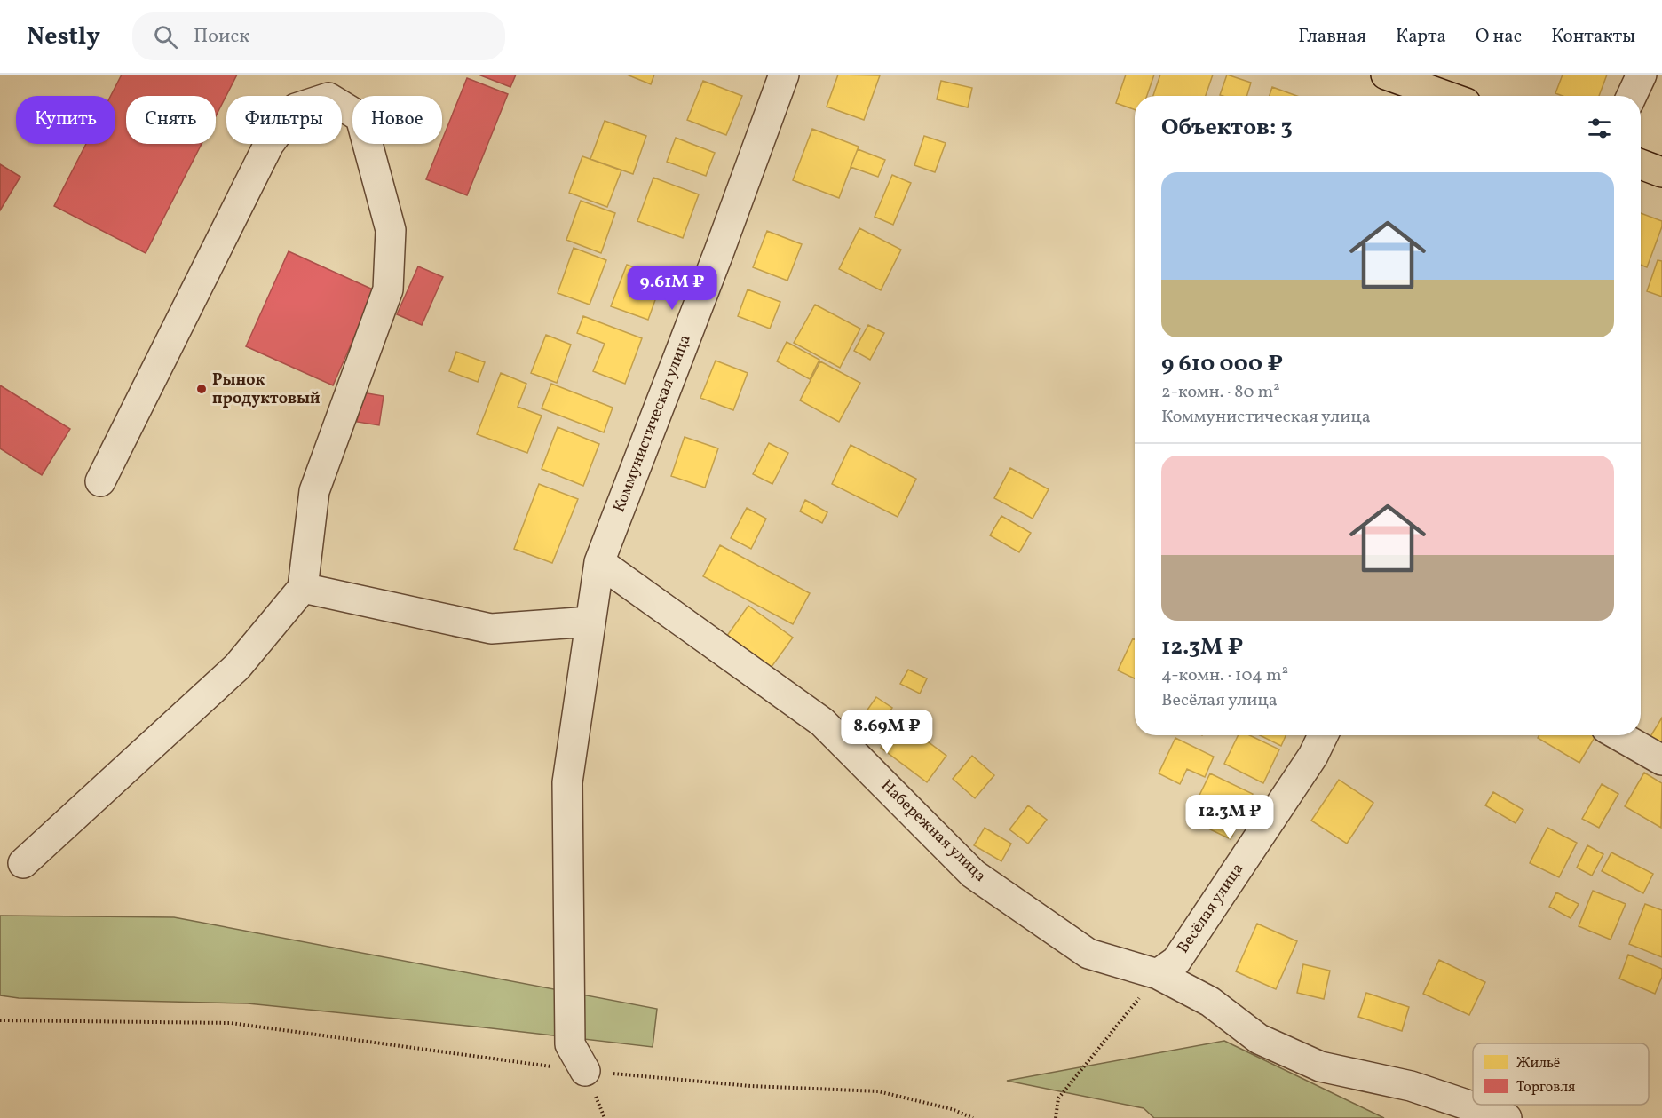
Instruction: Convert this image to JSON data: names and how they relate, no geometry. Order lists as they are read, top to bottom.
{
  "streets": {
    "street": ["Коммунистическая улица", "Набережная улица", "Весёлая улица"]
  },
  "crossings": [
    ["Коммунистическая улица", "Набережная улица"],
    ["Набережная улица", "Весёлая улица"]
  ],
  "places": ["Рынок продуктовый"],
  "legend": ["Жильё", "Торговля"],
  "page": {
    "header": "Nestly",
    "search": "Поиск",
    "nav": [
      "Главная",
      "Карта",
      "О нас",
      "Контакты"
    ],
    "chip": [
      "Купить",
      "Снять",
      "Фильтры",
      "Новое"
    ],
    "heading": "Объектов: 3",
    "list": [
      {
        "name": "9 610 000 ₽",
        "note": "2-комн. · 80 m² · Коммунистическая улица"
      },
      {
        "name": "12.3M ₽",
        "note": "4-комн. · 104 m² · Весёлая улица"
      }
    ],
    "price": ["9.61M ₽", "8.69M ₽", "12.3M ₽"]
  }
}
